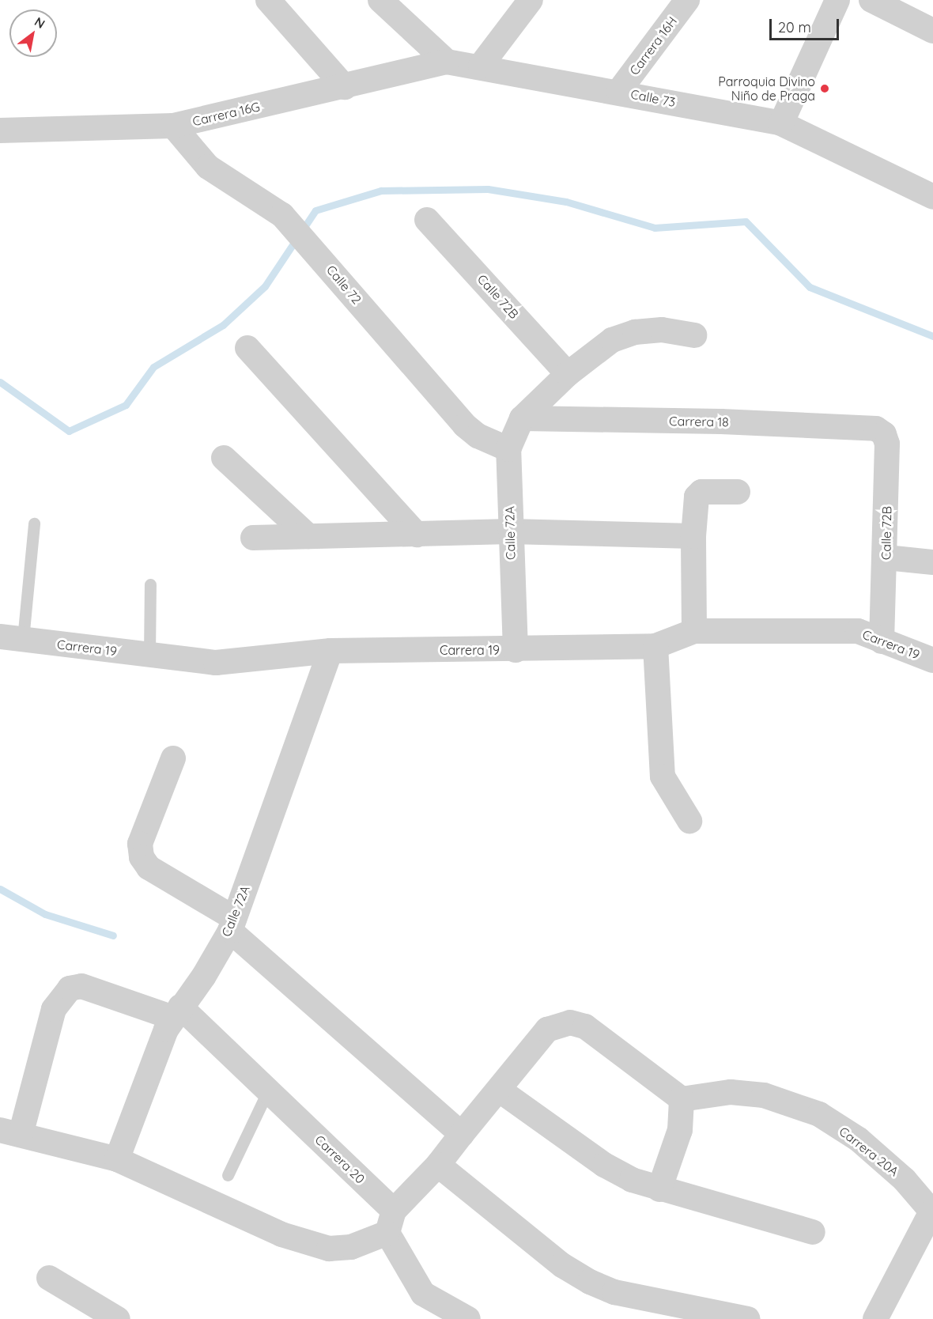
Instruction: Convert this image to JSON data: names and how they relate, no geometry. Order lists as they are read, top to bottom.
{
  "streets": {
    "street": [
      "Carrera 16H",
      "Calle 73",
      "Carrera 16G",
      "Calle 72",
      "Calle 72B",
      "Carrera 18",
      "Calle 72A",
      "Carrera 19",
      "Carrera 20A",
      "Carrera 20"
    ]
  },
  "crossings": [
    ["Carrera 16H", "Calle 73"],
    ["Calle 73", "Carrera 16G"],
    ["Carrera 16G", "Calle 72"],
    ["Calle 72", "Calle 72A"],
    ["Calle 72B", "Carrera 18"],
    ["Calle 72B", "Carrera 19"],
    ["Carrera 18", "Calle 72A"],
    ["Calle 72A", "Carrera 19"],
    ["Calle 72A", "Carrera 20"]
  ],
  "places": ["Parroquia Divino Niño de Praga"],
  "scale_bar": "20 m",
  "north": "top right"
}
